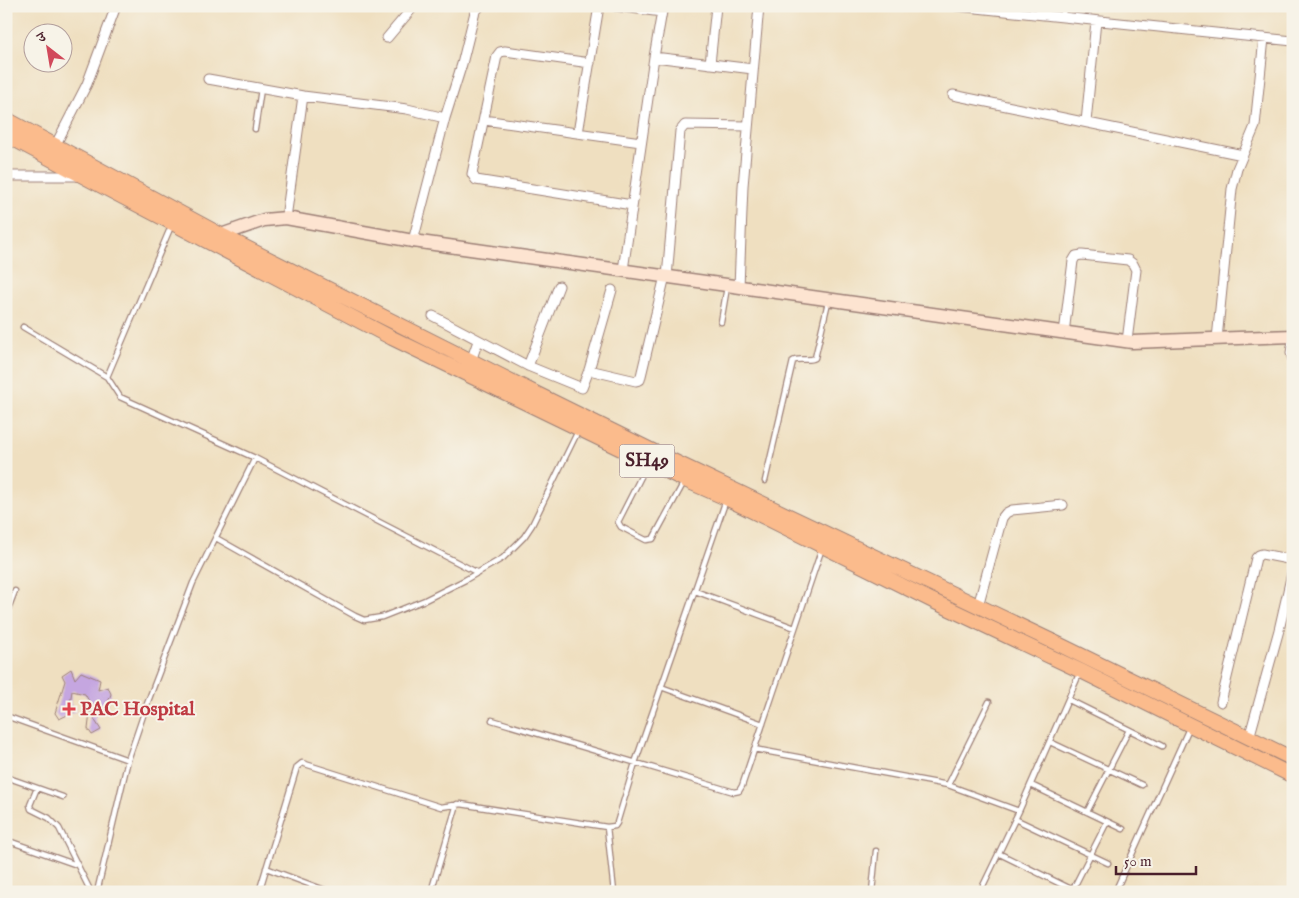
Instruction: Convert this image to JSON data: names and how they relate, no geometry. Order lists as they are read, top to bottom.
{
  "streets": {
    "main road": ["SH49"]
  },
  "places": {
    "health": ["PAC Hospital"]
  },
  "scale_bar": "50 m",
  "north": "top left"
}
